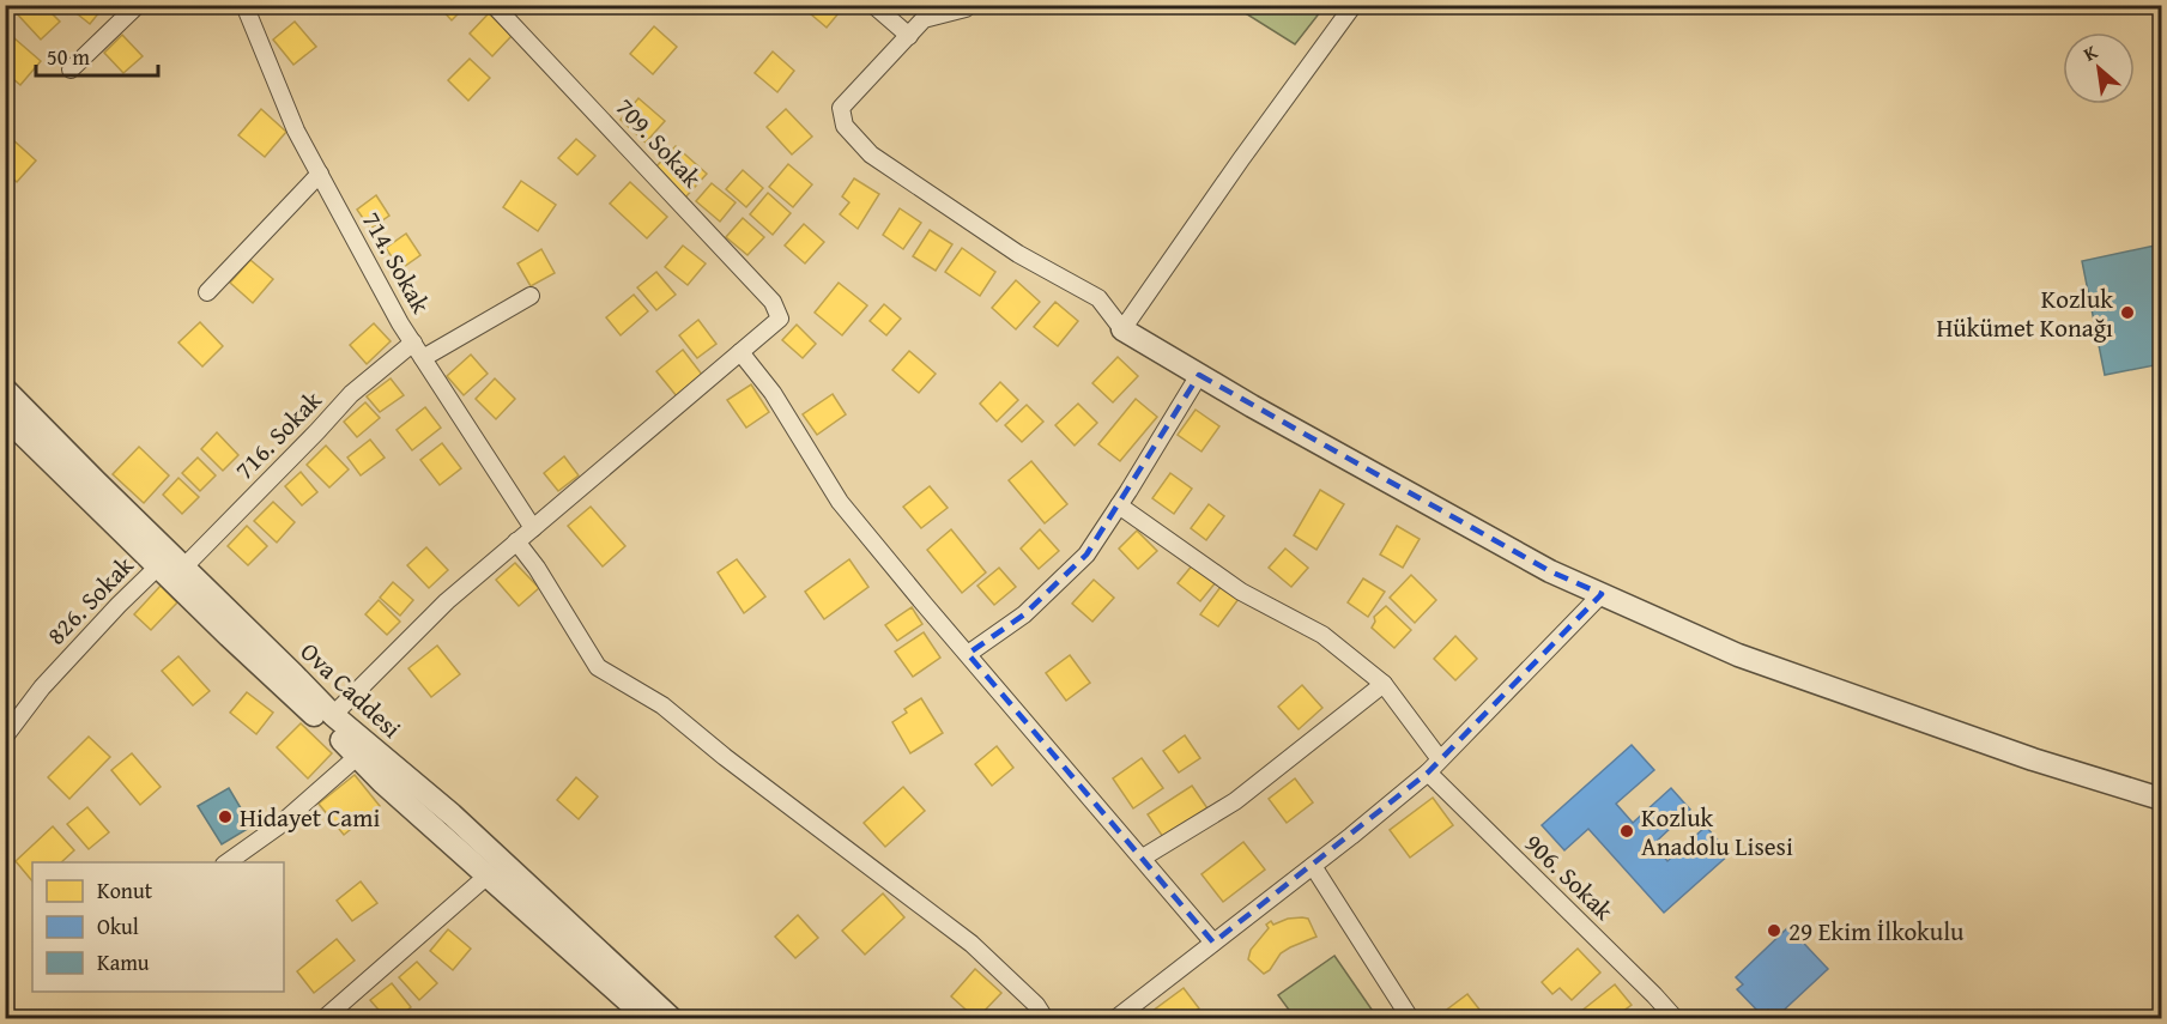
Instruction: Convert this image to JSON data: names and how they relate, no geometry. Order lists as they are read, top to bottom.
{
  "streets": {
    "street": [
      "709. Sokak",
      "714. Sokak",
      "716. Sokak",
      "826. Sokak",
      "Ova Caddesi",
      "906. Sokak"
    ]
  },
  "crossings": [
    ["714. Sokak", "716. Sokak"],
    ["716. Sokak", "Ova Caddesi"],
    ["826. Sokak", "Ova Caddesi"]
  ],
  "places": [
    "Kozluk Hükümet Konağı",
    "Hidayet Cami",
    "Kozluk Anadolu Lisesi",
    "29 Ekim İlkokulu"
  ],
  "legend": ["Konut", "Okul", "Kamu"],
  "scale_bar": "50 m",
  "north": "top left"
}
